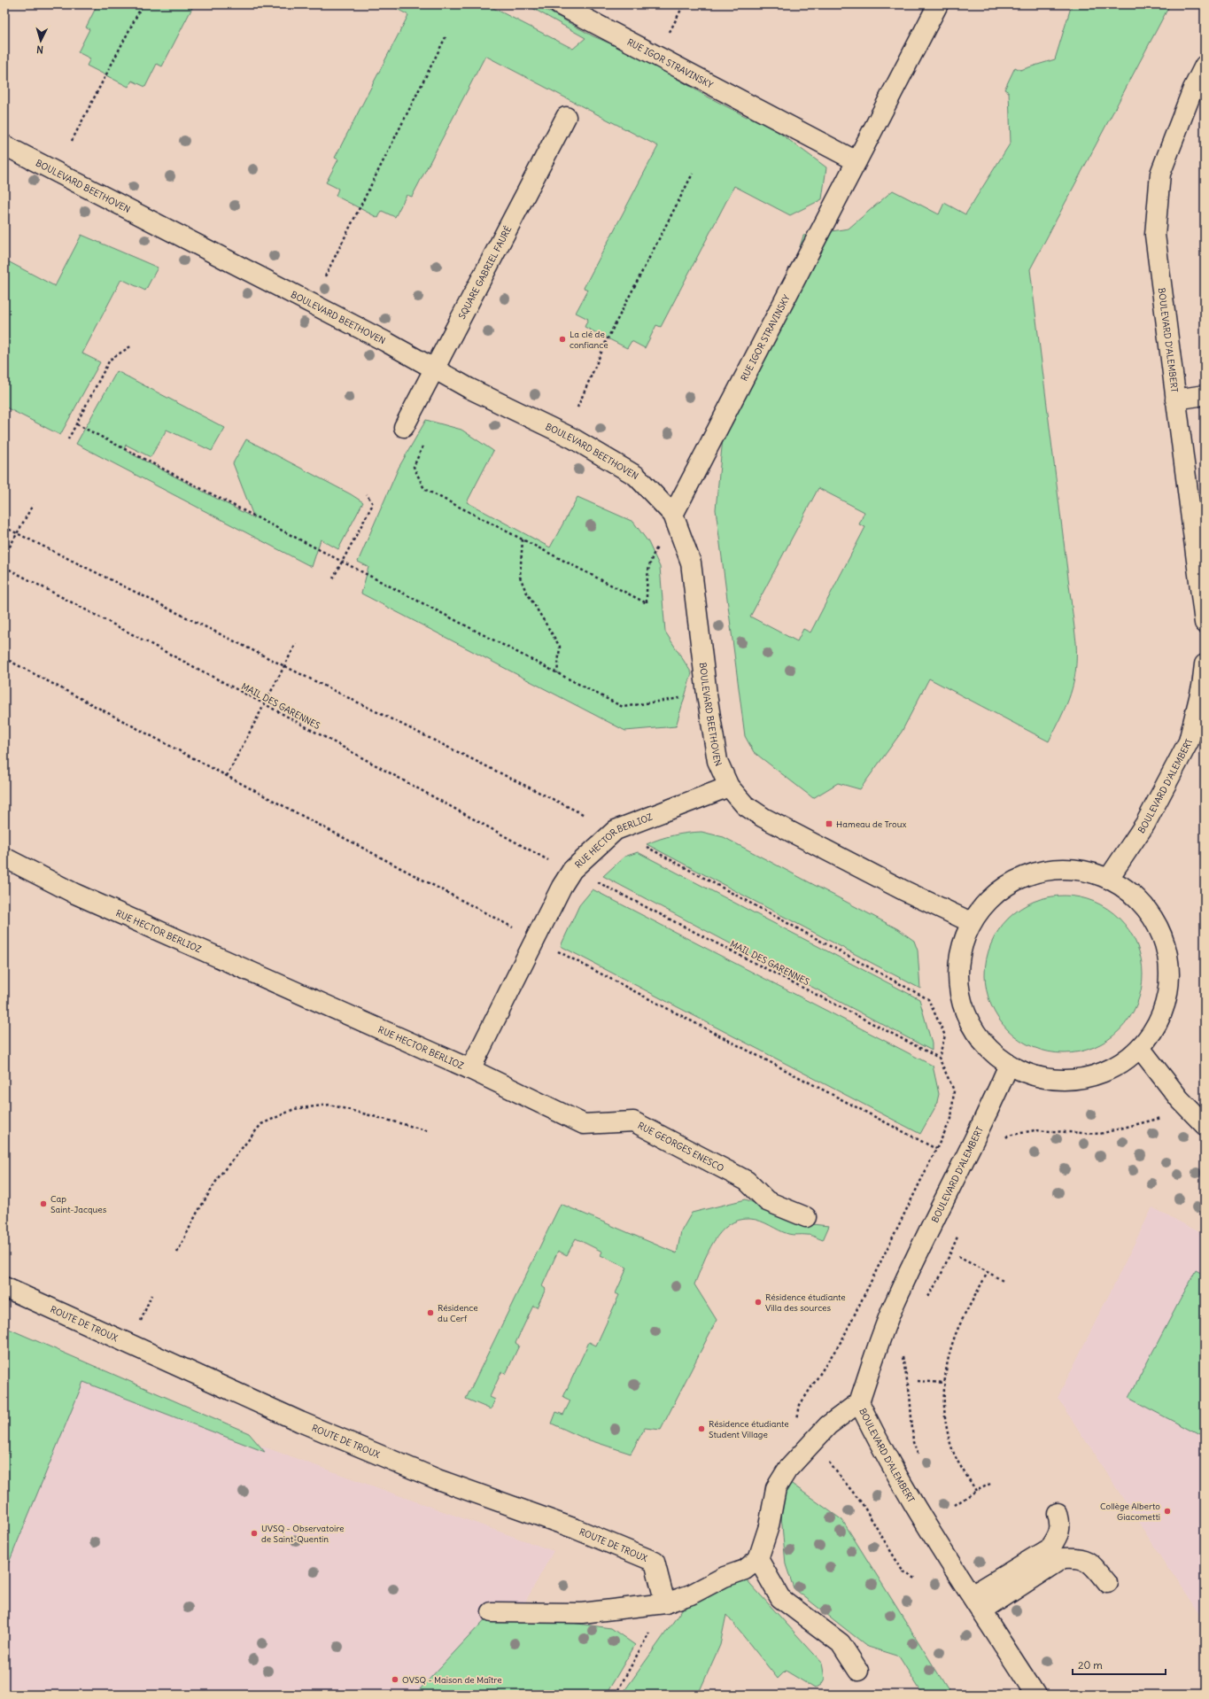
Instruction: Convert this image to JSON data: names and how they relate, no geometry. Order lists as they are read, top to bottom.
{
  "streets": {
    "street": [
      "RUE IGOR STRAVINSKY",
      "BOULEVARD BEETHOVEN",
      "SQUARE GABRIEL FAURÉ",
      "BOULEVARD D'ALEMBERT",
      "RUE HECTOR BERLIOZ",
      "RUE GEORGES ENESCO",
      "ROUTE DE TROUX"
    ],
    "path": ["MAIL DES GARENNES"]
  },
  "crossings": [
    ["RUE IGOR STRAVINSKY", "BOULEVARD BEETHOVEN"],
    ["BOULEVARD BEETHOVEN", "SQUARE GABRIEL FAURÉ"],
    ["BOULEVARD BEETHOVEN", "RUE HECTOR BERLIOZ"],
    ["RUE HECTOR BERLIOZ", "RUE GEORGES ENESCO"]
  ],
  "places": {
    "other": [
      "La clé de confiance",
      "Cap Saint-Jacques",
      "Résidence étudiante Villa des sources",
      "Résidence du Cerf",
      "Résidence étudiante Student Village",
      "Collège Alberto Giacometti",
      "UVSQ - Observatoire de Saint-Quentin",
      "OVSQ - Maison de Maître"
    ],
    "transit": ["Hameau de Troux"]
  },
  "scale_bar": "20 m",
  "north": "bottom"
}
